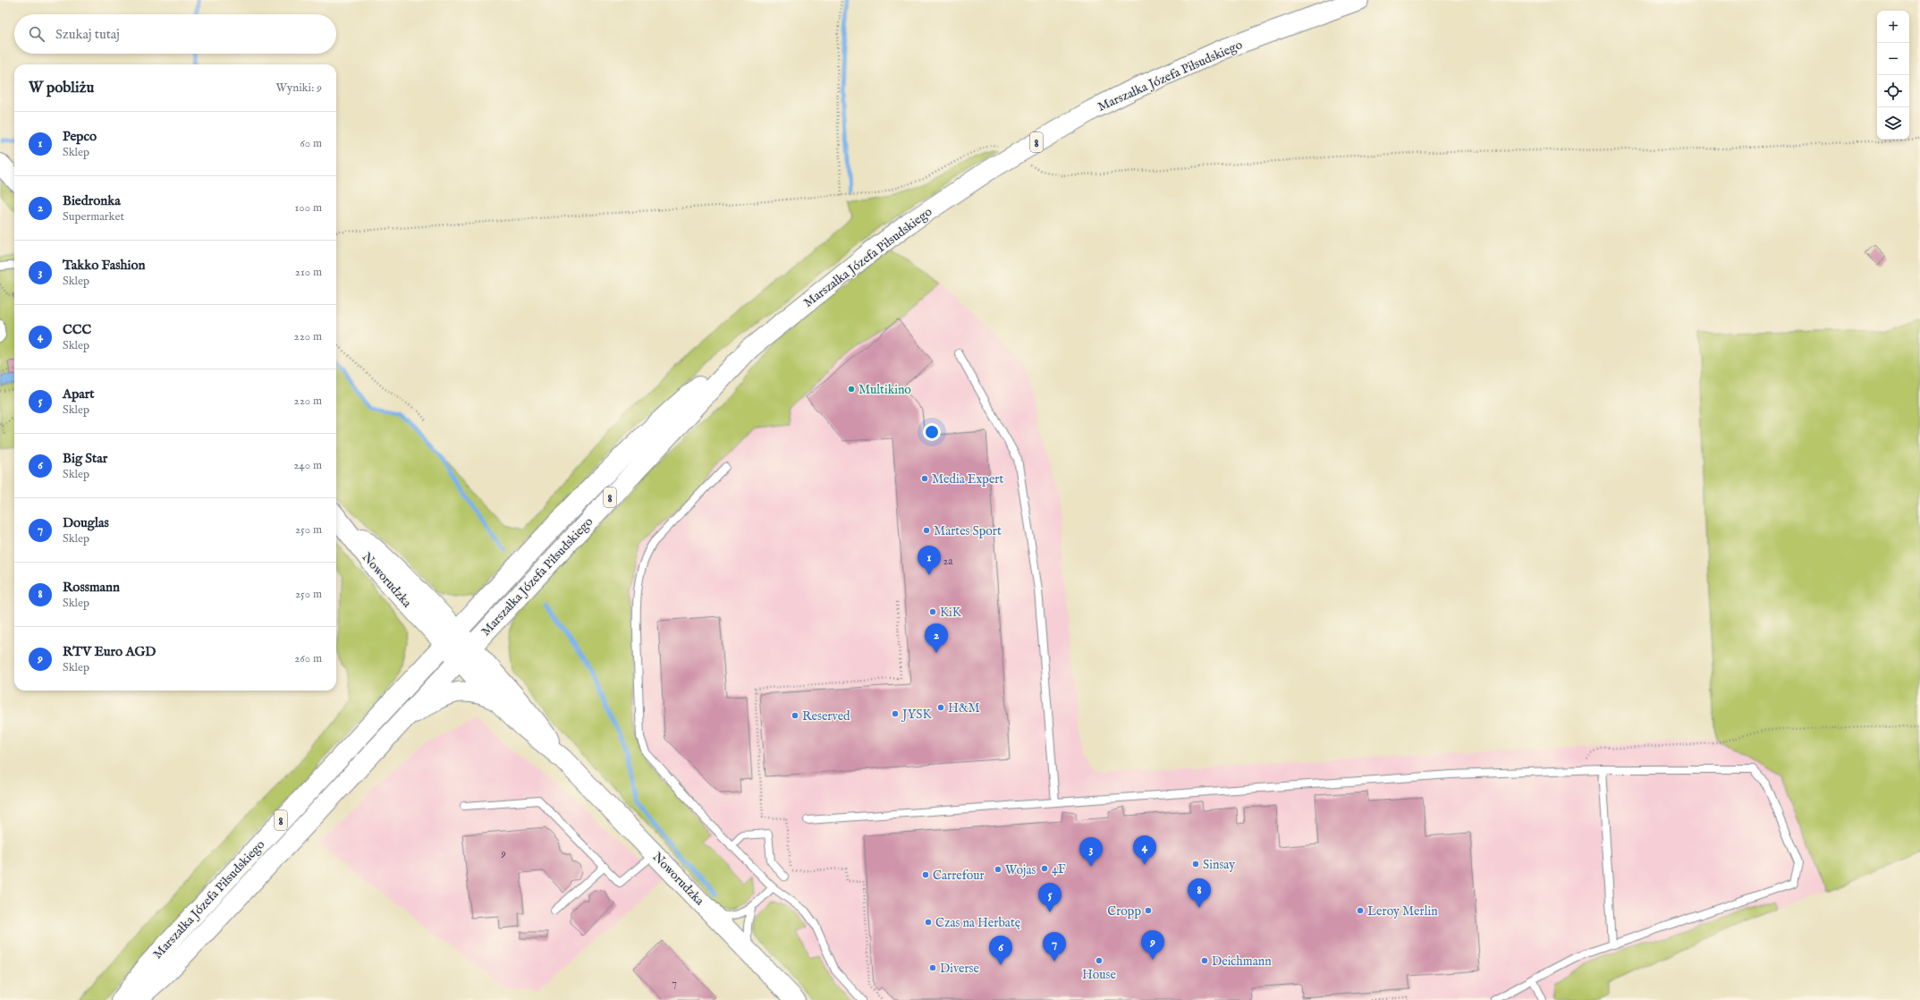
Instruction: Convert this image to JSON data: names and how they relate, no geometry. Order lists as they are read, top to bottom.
{
  "streets": {
    "main road": ["Marszałka Józefa Piłsudskiego", "8", "Noworudzka"]
  },
  "crossings": [
    ["Marszałka Józefa Piłsudskiego", "Noworudzka"]
  ],
  "places": [
    "Multikino",
    "Media Expert",
    "Martes Sport",
    "KiK",
    "H&M",
    "JYSK",
    "Reserved",
    "Sinsay",
    "4F",
    "Wojas",
    "Carrefour",
    "Cropp",
    "Leroy Merlin",
    "Czas na Herbatę",
    "House",
    "Deichmann",
    "Diverse"
  ],
  "house_numbers": ["2a", "9", "7"],
  "page": {
    "map_buttons": ["+", "−"],
    "search": "Szukaj tutaj",
    "heading": ["W pobliżu", "Wyniki: 9"],
    "list": [
      {
        "mark": "1",
        "name": "Pepco",
        "note": "Sklep",
        "value": "60 m"
      },
      {
        "mark": "2",
        "name": "Biedronka",
        "note": "Supermarket",
        "value": "100 m"
      },
      {
        "mark": "3",
        "name": "Takko Fashion",
        "note": "Sklep",
        "value": "210 m"
      },
      {
        "mark": "4",
        "name": "CCC",
        "note": "Sklep",
        "value": "220 m"
      },
      {
        "mark": "5",
        "name": "Apart",
        "note": "Sklep",
        "value": "220 m"
      },
      {
        "mark": "6",
        "name": "Big Star",
        "note": "Sklep",
        "value": "240 m"
      },
      {
        "mark": "7",
        "name": "Douglas",
        "note": "Sklep",
        "value": "250 m"
      },
      {
        "mark": "8",
        "name": "Rossmann",
        "note": "Sklep",
        "value": "250 m"
      },
      {
        "mark": "9",
        "name": "RTV Euro AGD",
        "note": "Sklep",
        "value": "260 m"
      }
    ],
    "pins": [
      "1",
      "2",
      "4",
      "3",
      "8",
      "5",
      "9",
      "7",
      "6"
    ]
  }
}
